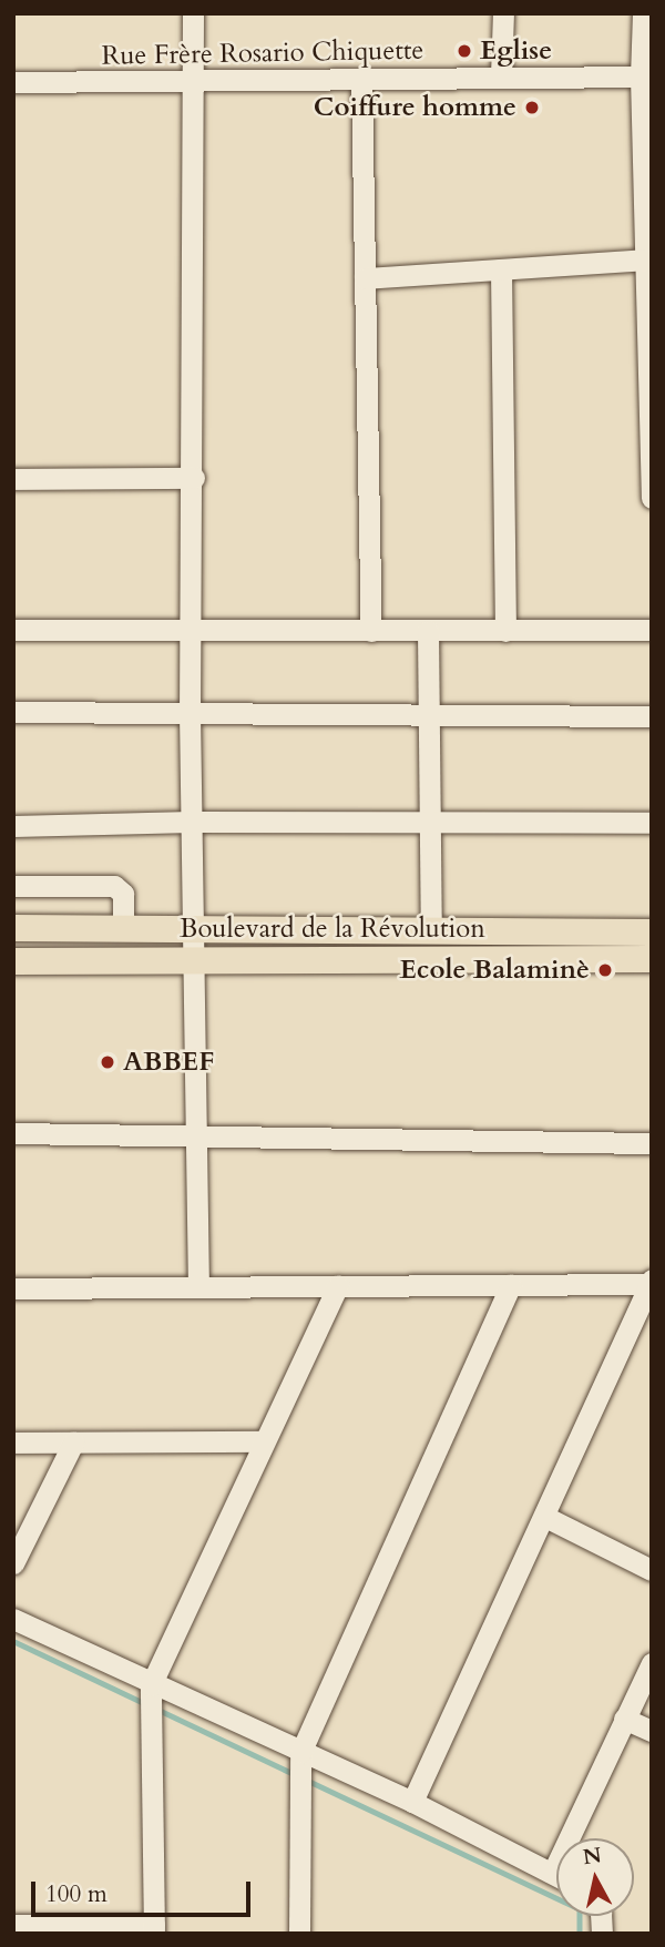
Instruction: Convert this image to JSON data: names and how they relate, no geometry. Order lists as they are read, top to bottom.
{
  "streets": {
    "main road": ["Boulevard de la Révolution"],
    "street": ["Rue Frère Rosario Chiquette"]
  },
  "places": [
    "Eglise",
    "Coiffure homme",
    "Ecole Balaminè",
    "ABBEF"
  ],
  "scale_bar": "100 m",
  "north": "top"
}
